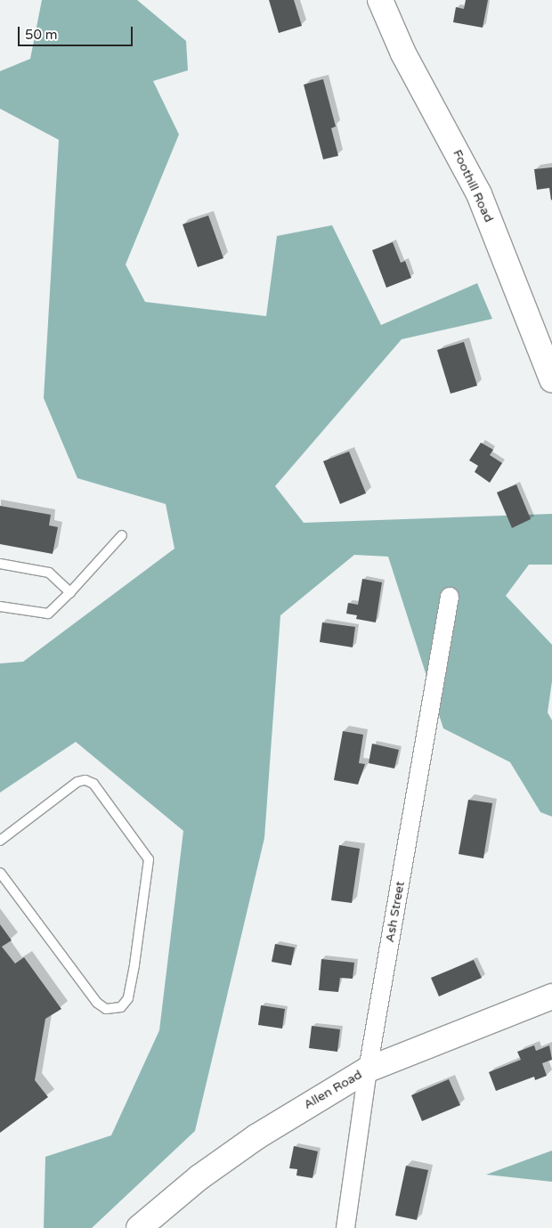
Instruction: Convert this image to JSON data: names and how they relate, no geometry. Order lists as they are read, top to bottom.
{
  "streets": {
    "street": ["Foothill Road", "Ash Street", "Allen Road"]
  },
  "crossings": [
    ["Ash Street", "Allen Road"]
  ],
  "scale_bar": "50 m"
}
